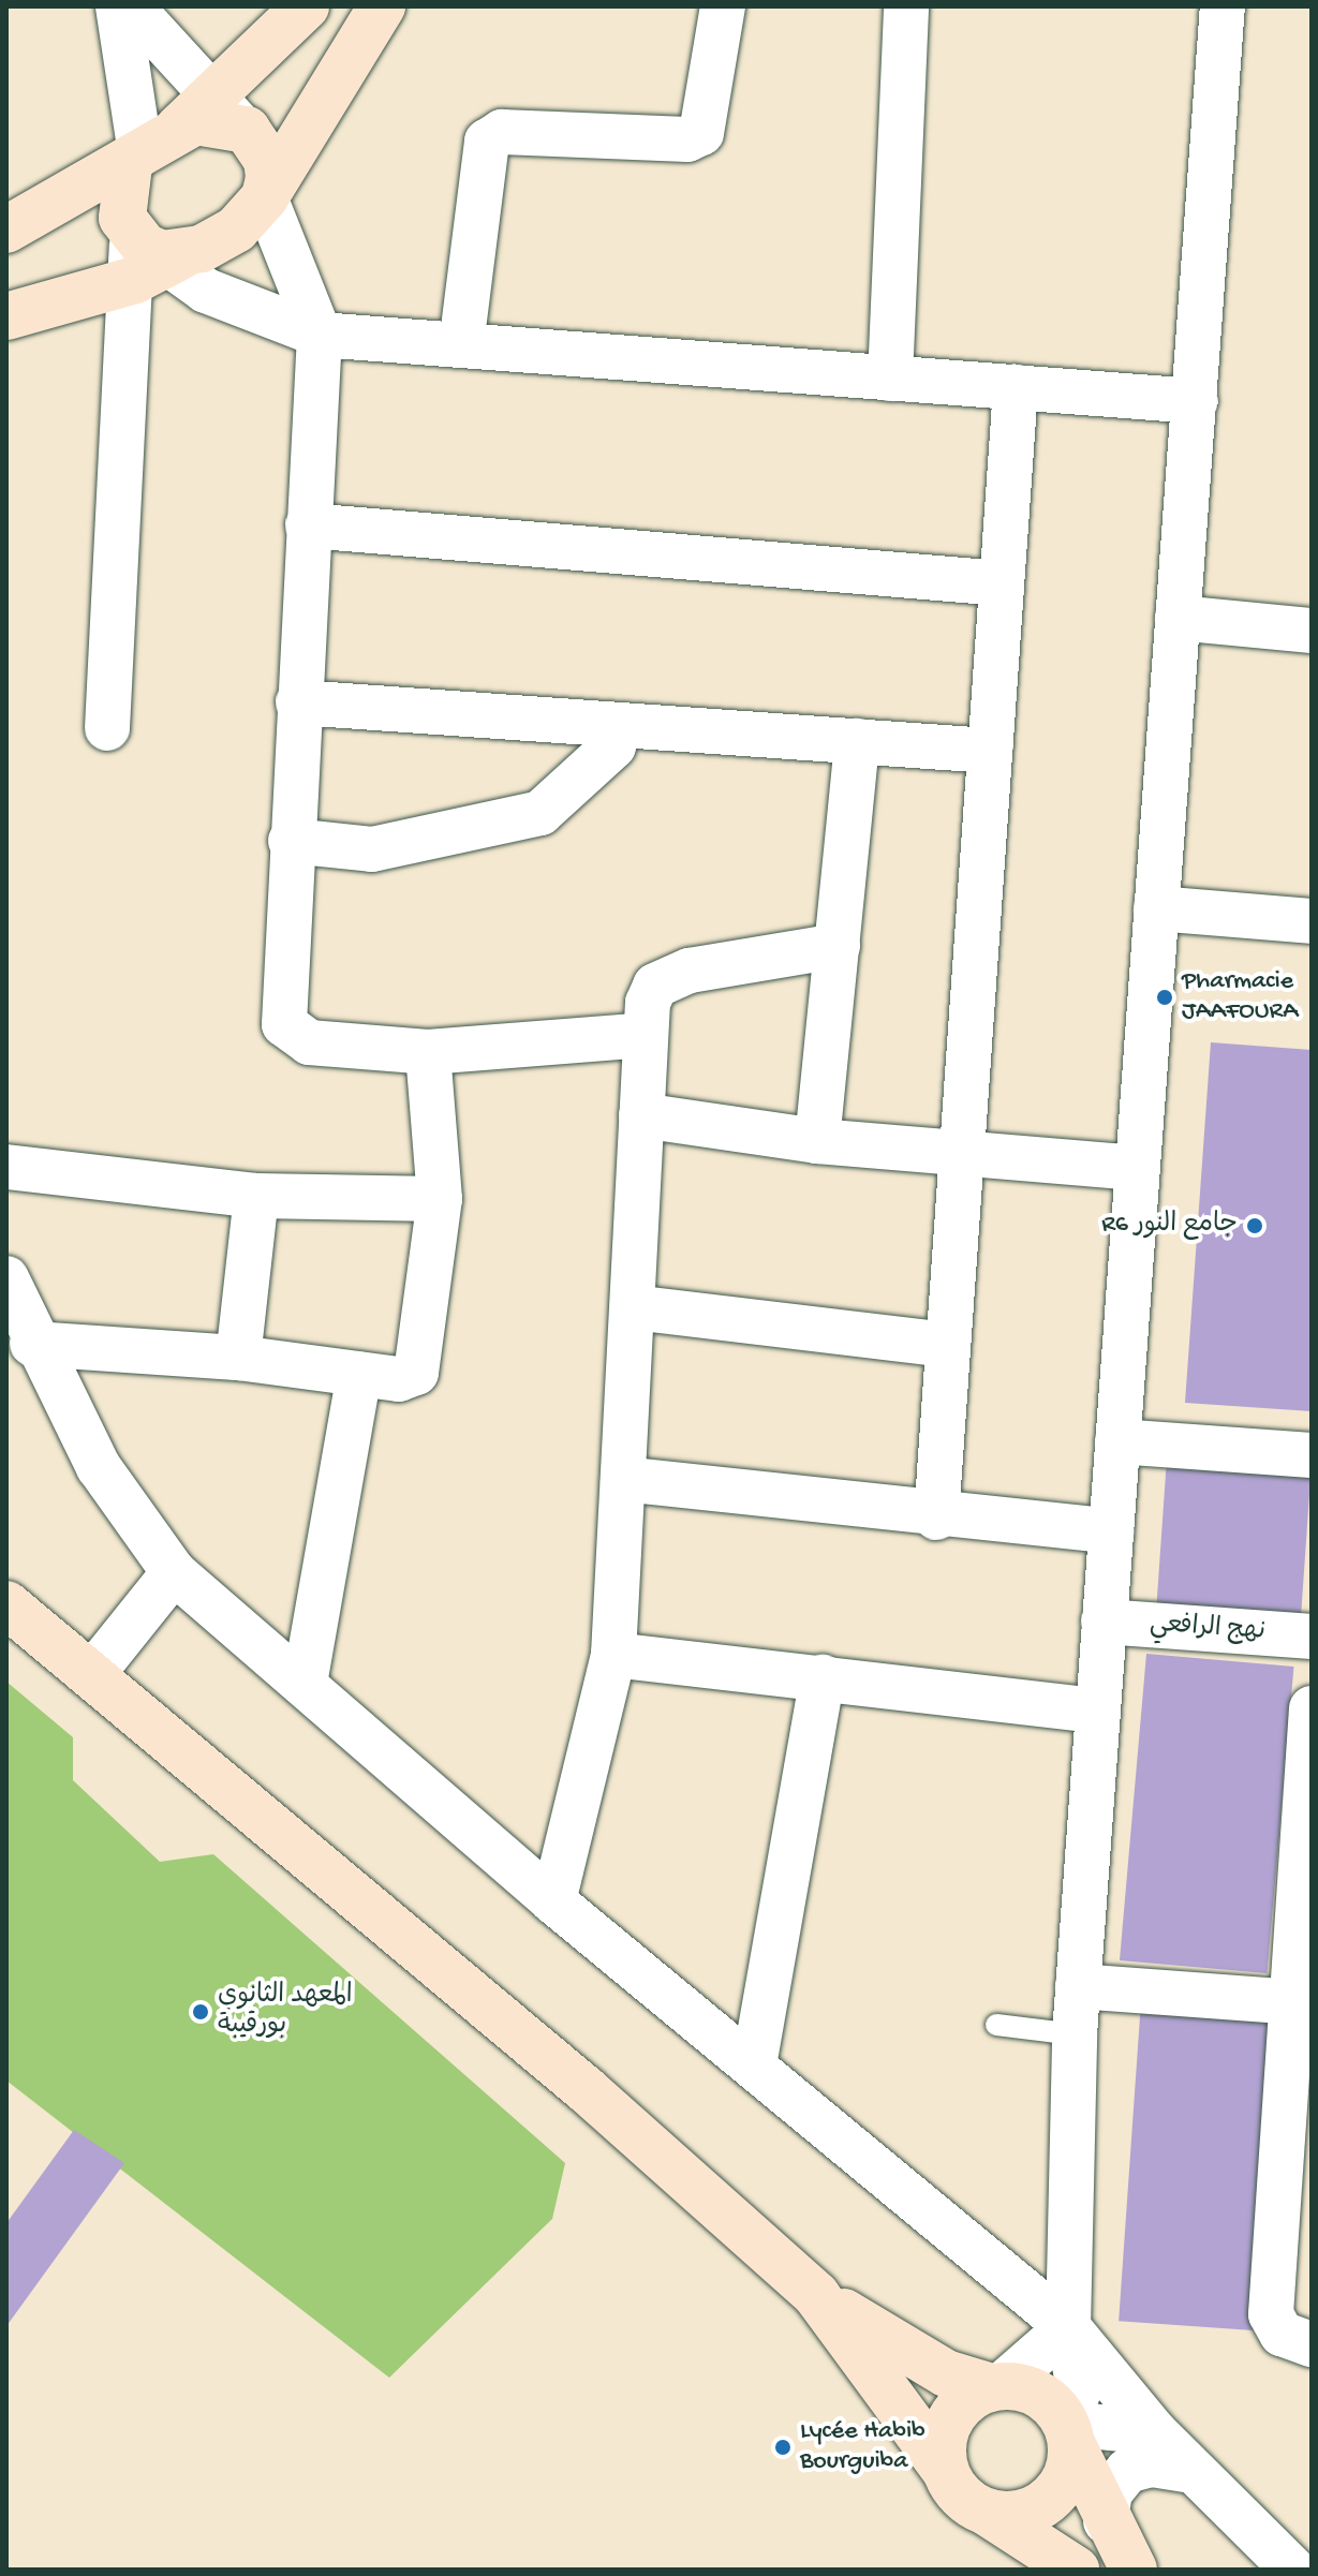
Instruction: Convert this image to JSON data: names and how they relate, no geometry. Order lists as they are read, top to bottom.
{
  "streets": {
    "street": ["نهج الرافعي"]
  },
  "places": [
    "Pharmacie JAAFOURA",
    "R6 جامع النور",
    "المعهد الثانوي بورقيبة",
    "Lycée Habib Bourguiba"
  ]
}
